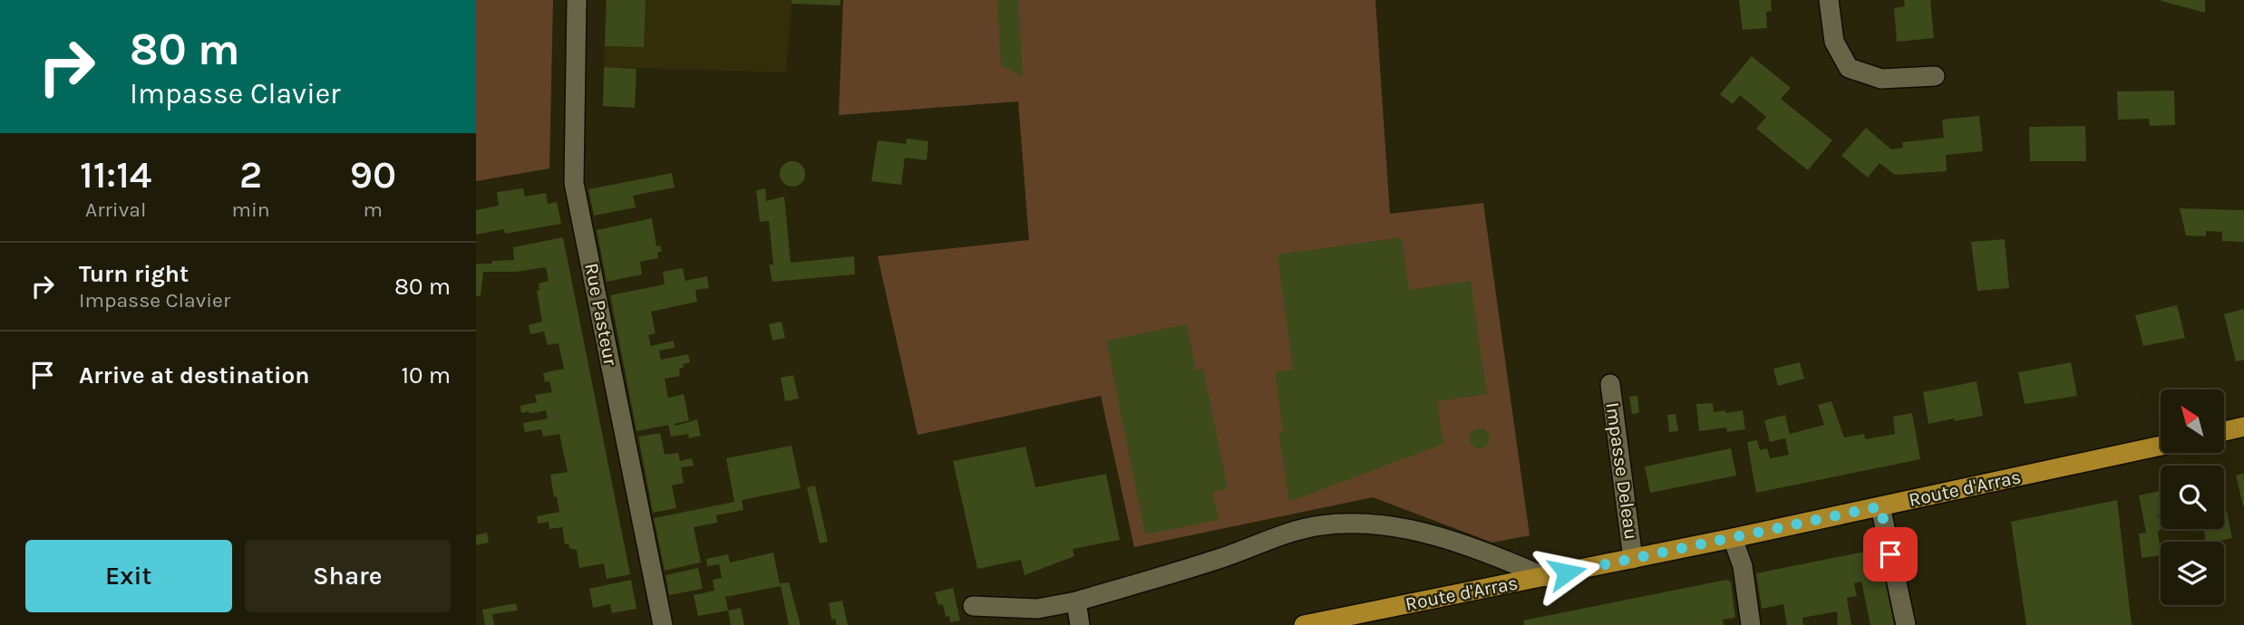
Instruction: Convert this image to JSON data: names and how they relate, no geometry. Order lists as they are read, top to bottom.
{
  "streets": {
    "main road": ["Route d'Arras"],
    "street": ["Rue Pasteur", "Impasse Deleau"]
  },
  "crossings": [
    ["Impasse Deleau", "Route d'Arras"]
  ],
  "north": "top left",
  "page": {
    "turn": ["80 m", "Impasse Clavier"],
    "eta": [
      "11:14",
      "Arrival",
      "2",
      "min",
      "90",
      "m"
    ],
    "list": [
      {
        "name": "Turn right",
        "note": "Impasse Clavier",
        "value": "80 m"
      },
      {
        "name": "Arrive at destination",
        "value": "10 m"
      }
    ],
    "buttons": ["Exit", "Share"]
  }
}
